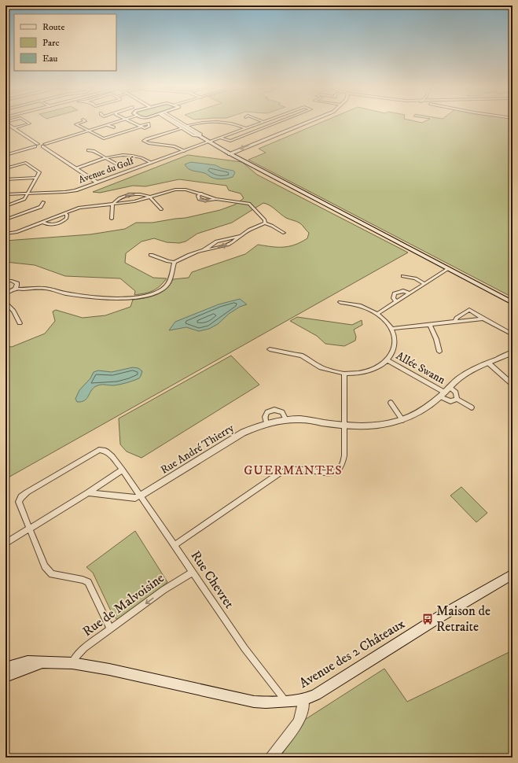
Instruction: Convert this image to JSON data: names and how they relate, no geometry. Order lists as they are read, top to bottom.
{
  "streets": {
    "main road": ["Avenue des 2 Châteaux"],
    "street": [
      "Avenue du Golf",
      "Allée Swann",
      "Rue André Thierry",
      "Rue Chevret",
      "Rue de Malvoisine"
    ]
  },
  "crossings": [
    ["Allée Swann", "Rue André Thierry"],
    ["Rue André Thierry", "Rue Chevret"],
    ["Rue Chevret", "Rue de Malvoisine"],
    ["Rue Chevret", "Avenue des 2 Châteaux"],
    ["Rue de Malvoisine", "Avenue des 2 Châteaux"]
  ],
  "one_way": ["Rue de Malvoisine"],
  "districts": ["GUERMANTES"],
  "places": {
    "bus stop": ["Maison de Retraite"]
  },
  "legend": ["Route", "Parc", "Eau"]
}
